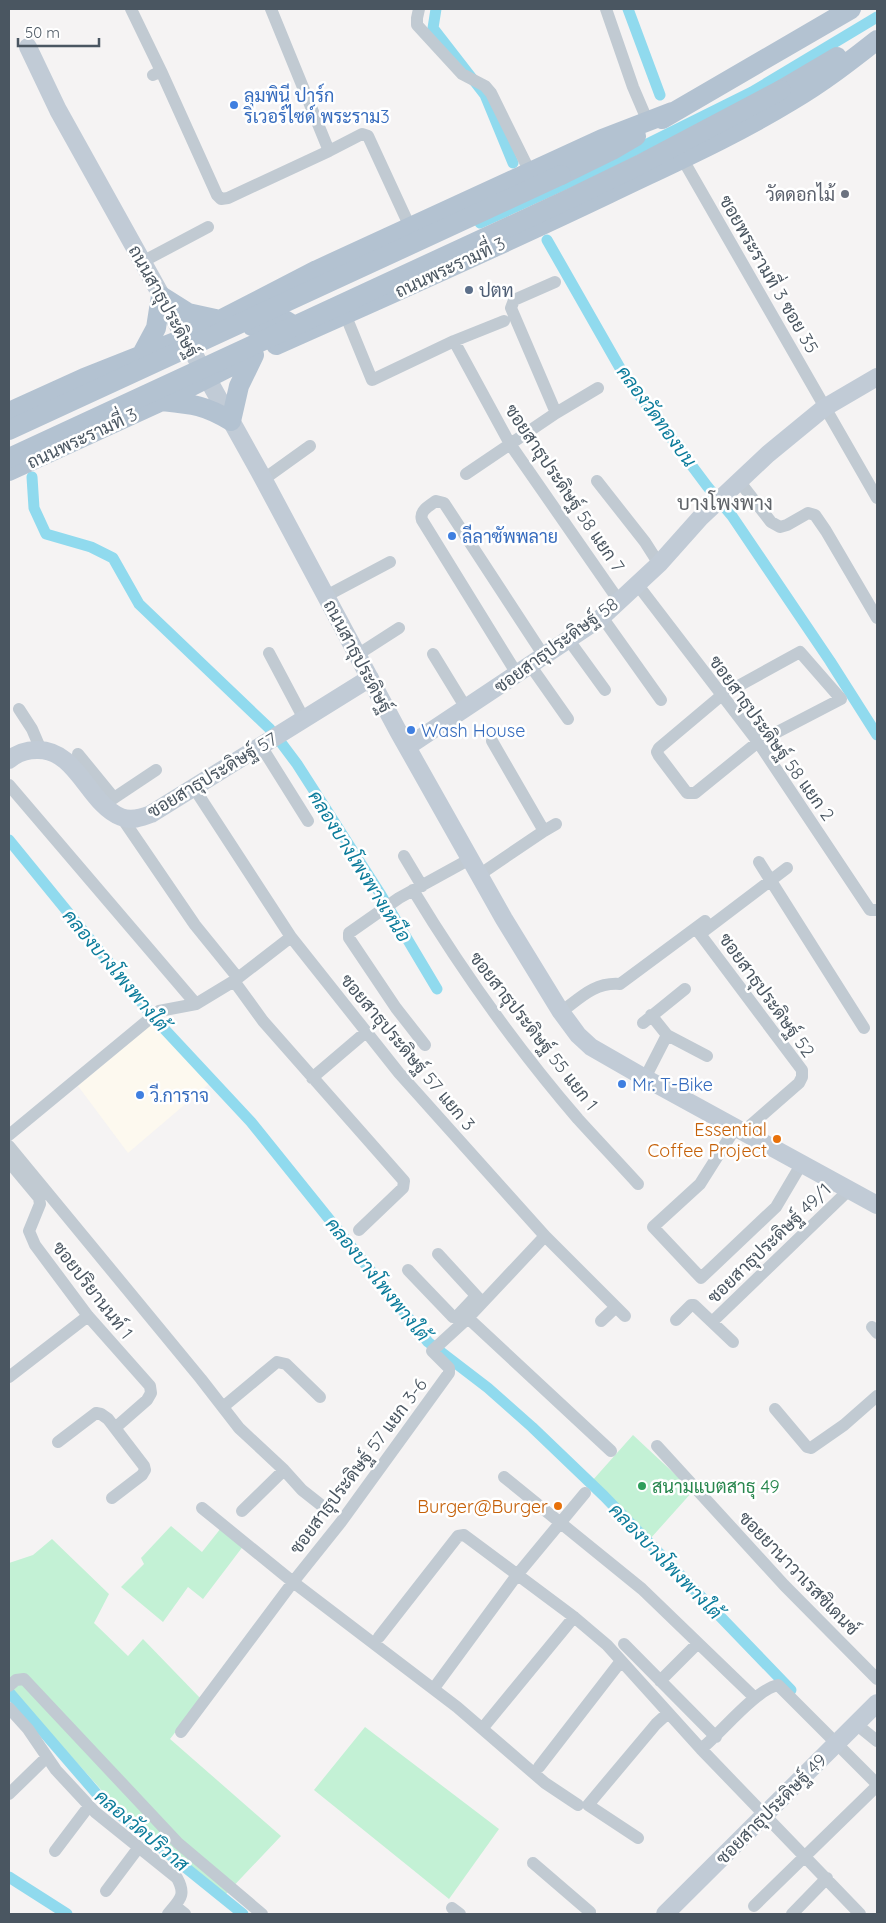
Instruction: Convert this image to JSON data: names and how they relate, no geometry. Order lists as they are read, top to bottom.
{
  "streets": {
    "main road": ["ถนนพระรามที่ 3"],
    "street": [
      "ซอยพระรามที่ 3 ซอย 35",
      "ถนนสาธุประดิษฐ์",
      "ซอยสาธุประดิษฐ์ 58 แยก 7",
      "ซอยสาธุประดิษฐ์ 58",
      "ซอยสาธุประดิษฐ์ 58 แยก 2",
      "ซอยสาธุประดิษฐ์ 57",
      "ซอยสาธุประดิษฐ์ 52",
      "ซอยสาธุประดิษฐ์ 55 แยก 1",
      "ซอยสาธุประดิษฐ์ 57 แยก 3",
      "ซอยสาธุประดิษฐ์ 49/1",
      "ซอยปริยานนท์ 1",
      "ซอยสาธุประดิษฐ์ 57 แยก 3-6",
      "ซอยยานาวาเรสซิเดนซ์",
      "ซอยสาธุประดิษฐ์ 49"
    ]
  },
  "crossings": [
    ["ถนนพระรามที่ 3", "ซอยพระรามที่ 3 ซอย 35"],
    ["ถนนพระรามที่ 3", "ถนนสาธุประดิษฐ์"],
    ["ซอยพระรามที่ 3 ซอย 35", "ซอยสาธุประดิษฐ์ 58"],
    ["ถนนสาธุประดิษฐ์", "ซอยสาธุประดิษฐ์ 58"],
    ["ถนนสาธุประดิษฐ์", "ซอยสาธุประดิษฐ์ 57"],
    ["ถนนสาธุประดิษฐ์", "ซอยสาธุประดิษฐ์ 52"],
    ["ถนนสาธุประดิษฐ์", "ซอยสาธุประดิษฐ์ 49/1"],
    ["ซอยสาธุประดิษฐ์ 58 แยก 7", "ซอยสาธุประดิษฐ์ 58"],
    ["ซอยสาธุประดิษฐ์ 58", "ซอยสาธุประดิษฐ์ 58 แยก 2"],
    ["ซอยสาธุประดิษฐ์ 57", "ซอยสาธุประดิษฐ์ 57 แยก 3"],
    ["ซอยสาธุประดิษฐ์ 57 แยก 3", "ซอยสาธุประดิษฐ์ 57 แยก 3-6"]
  ],
  "districts": ["บางโพงพาง"],
  "water": [
    "คลองวัดทองบน",
    "คลองบางโพงพางเหนือ",
    "คลองบางโพงพางใต้",
    "คลองวัดปริวาส"
  ],
  "places": [
    "ลุมพินี ปาร์ก ริเวอร์ไซด์ พระราม3",
    "วัดดอกไม้",
    "ปตท",
    "ลีลาซัพพลาย",
    "Wash House",
    "Mr. T-Bike",
    "วี.การาจ",
    "Essential Coffee Project",
    "สนามแบตสาธุ 49",
    "Burger@Burger"
  ],
  "scale_bar": "50 m"
}
